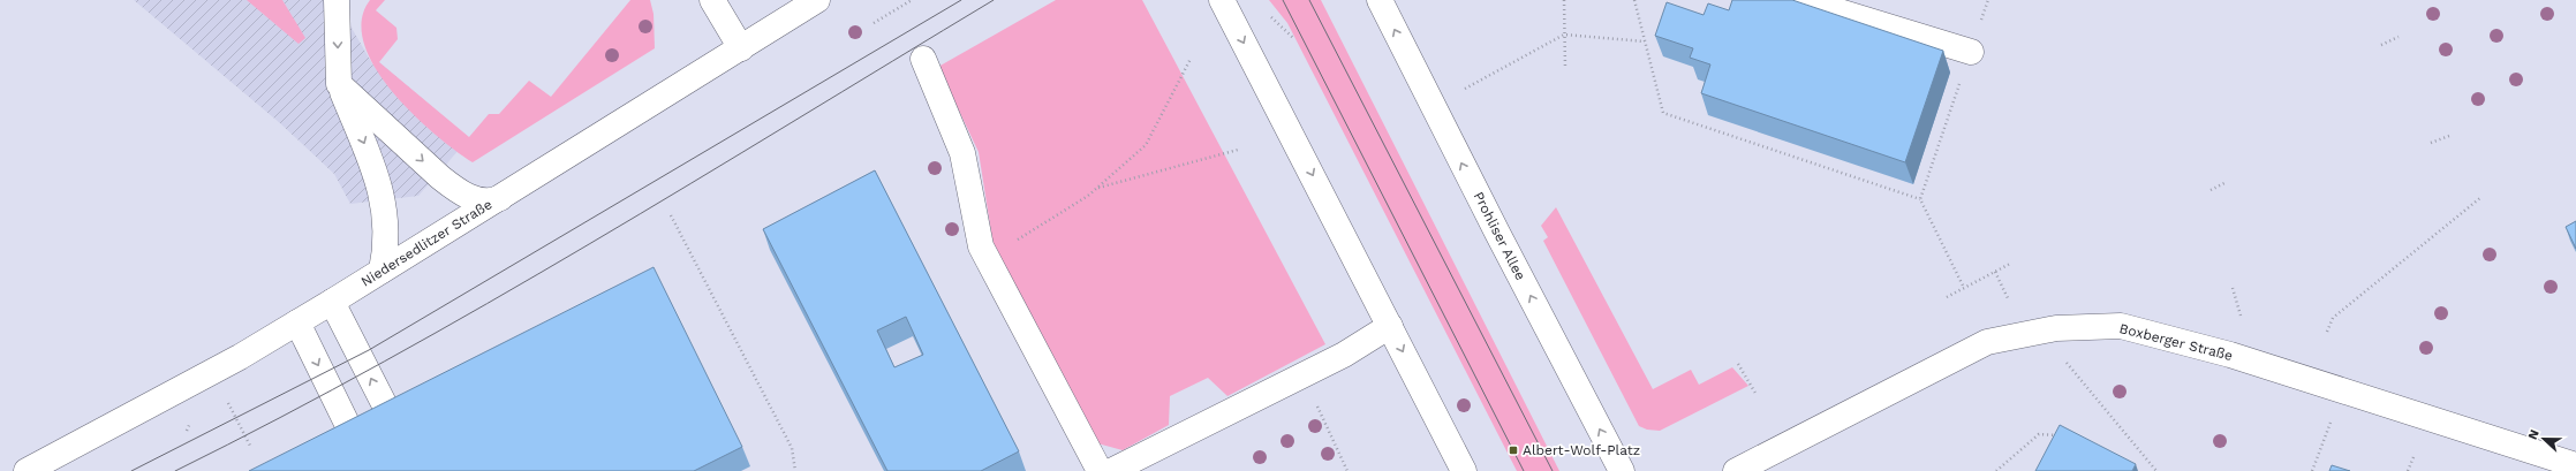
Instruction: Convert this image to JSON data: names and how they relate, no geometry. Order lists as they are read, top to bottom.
{
  "streets": {
    "street": ["Prohliser Allee", "Niedersedlitzer Straße", "Boxberger Straße"]
  },
  "places": {
    "transit": ["Albert-Wolf-Platz"]
  },
  "north": "left"
}
